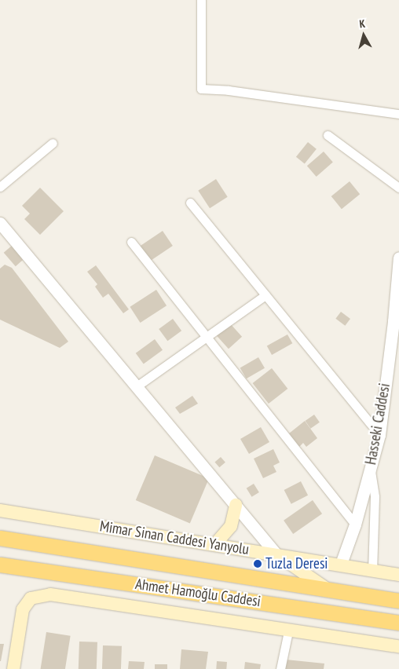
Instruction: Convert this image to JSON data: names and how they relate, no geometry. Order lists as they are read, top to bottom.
{
  "streets": {
    "highway": ["Ahmet Hamoğlu Caddesi"],
    "main road": ["Mimar Sinan Caddesi Yanyolu"],
    "street": ["Hasseki Caddesi"]
  },
  "crossings": [
    ["Hasseki Caddesi", "Mimar Sinan Caddesi Yanyolu"]
  ],
  "places": ["Tuzla Deresi"],
  "north": "top"
}
